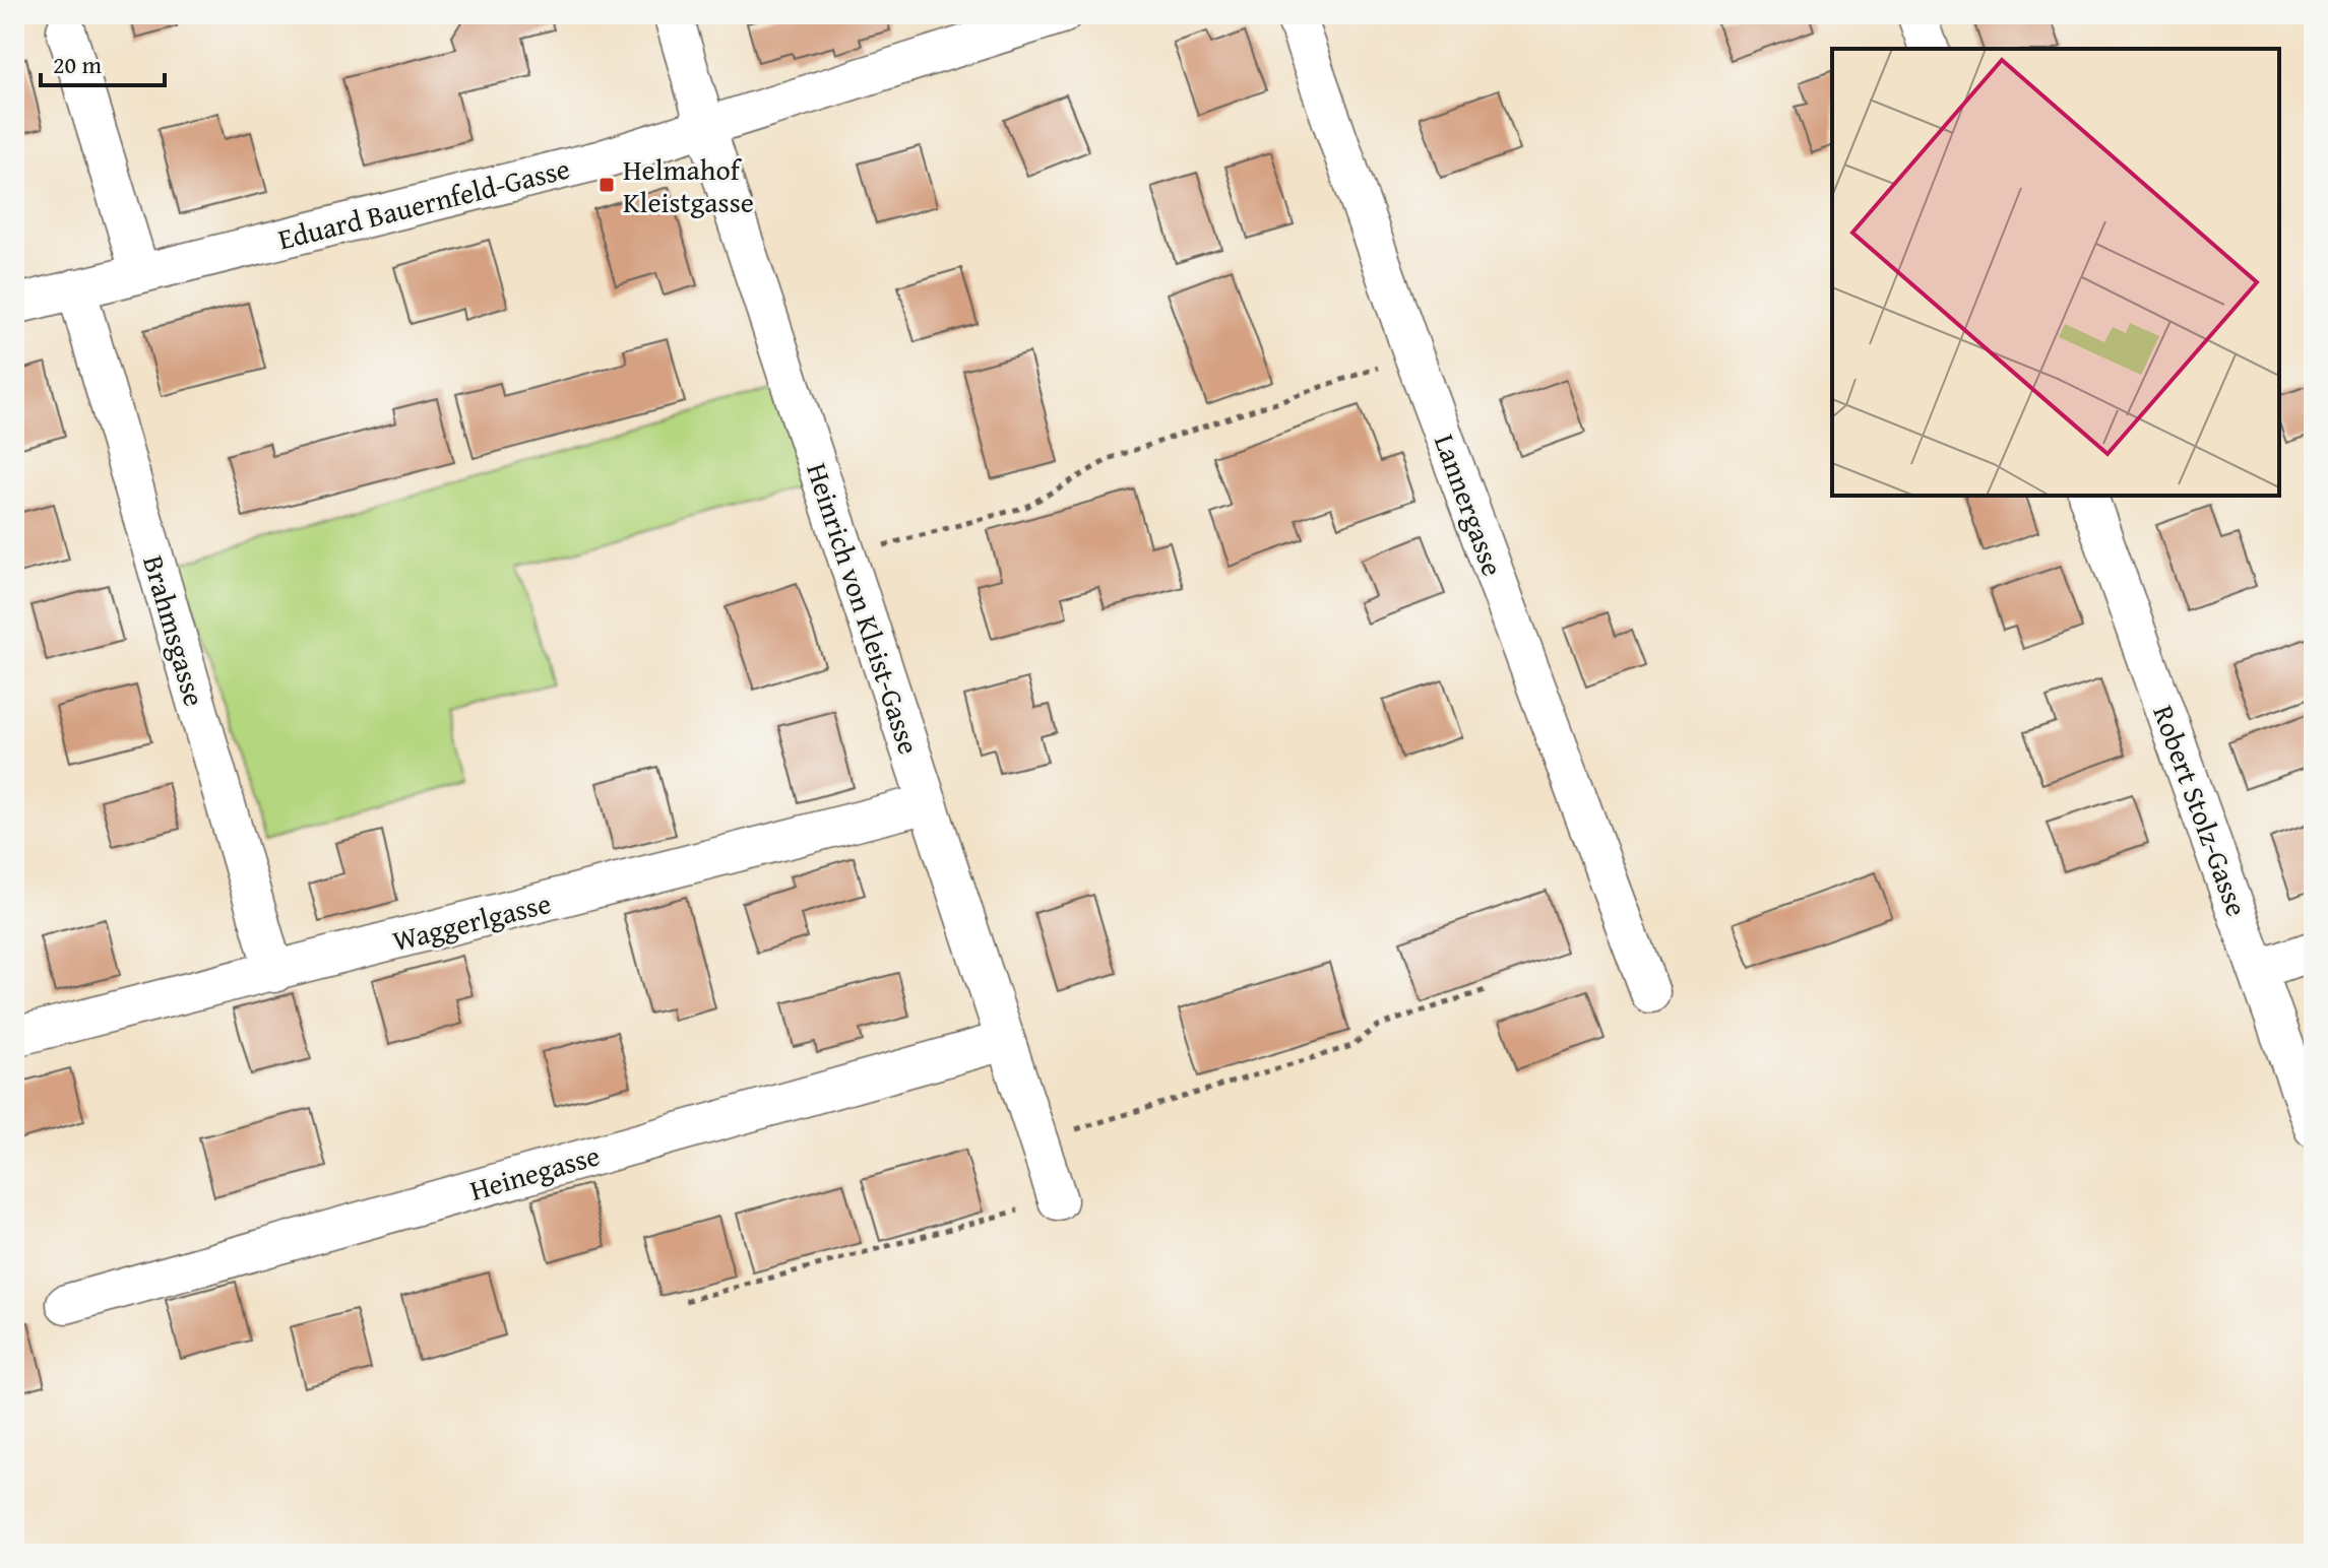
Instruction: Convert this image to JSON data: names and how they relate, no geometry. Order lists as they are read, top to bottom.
{
  "streets": {
    "street": [
      "Eduard Bauernfeld-Gasse",
      "Lannergasse",
      "Heinrich von Kleist-Gasse",
      "Brahmsgasse",
      "Robert Stolz-Gasse",
      "Waggerlgasse",
      "Heinegasse"
    ]
  },
  "crossings": [
    ["Eduard Bauernfeld-Gasse", "Heinrich von Kleist-Gasse"],
    ["Eduard Bauernfeld-Gasse", "Brahmsgasse"],
    ["Heinrich von Kleist-Gasse", "Waggerlgasse"],
    ["Heinrich von Kleist-Gasse", "Heinegasse"],
    ["Brahmsgasse", "Waggerlgasse"]
  ],
  "places": {
    "transit": ["Helmahof Kleistgasse"]
  },
  "scale_bar": "20 m"
}
